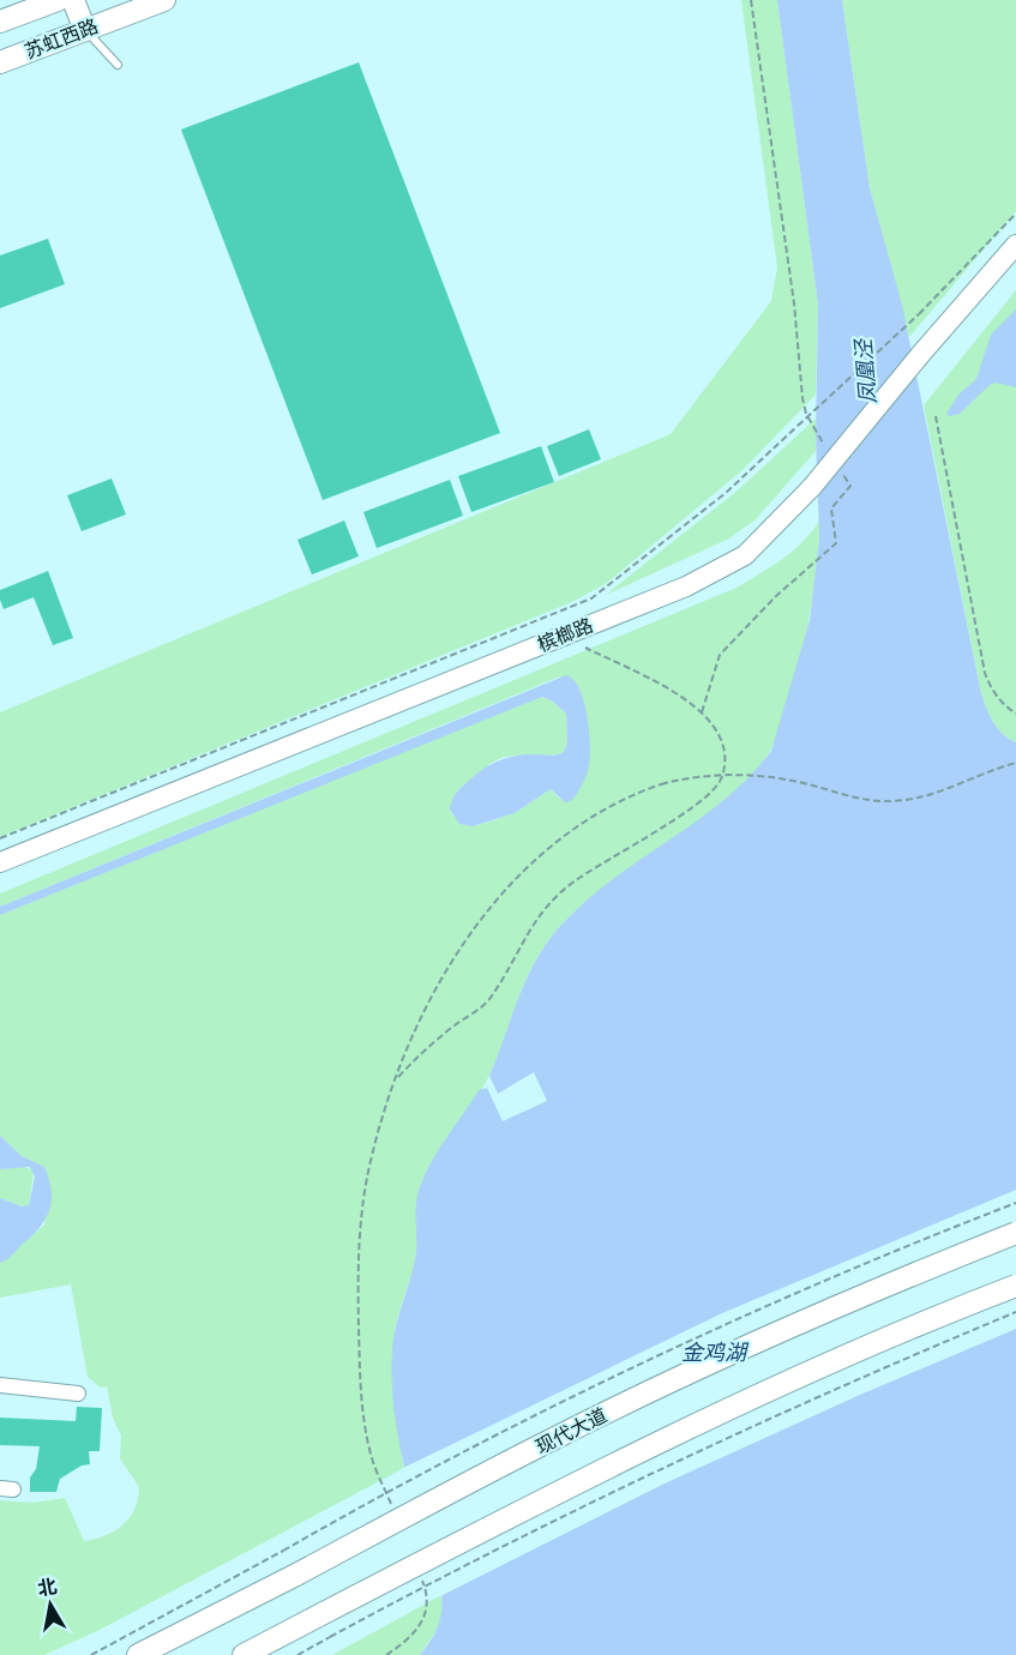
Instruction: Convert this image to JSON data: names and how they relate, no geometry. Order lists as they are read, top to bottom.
{
  "streets": {
    "main road": ["苏虹西路", "槟榔路", "现代大道"]
  },
  "water": ["凤凰泾", "金鸡湖"],
  "north": "top"
}
